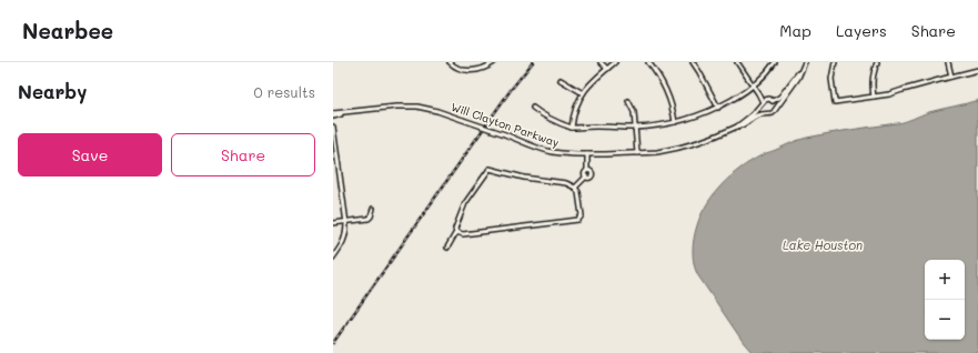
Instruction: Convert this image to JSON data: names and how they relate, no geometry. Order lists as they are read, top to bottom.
{
  "streets": {
    "street": ["Will Clayton Parkway"]
  },
  "water": ["Lake Houston"],
  "page": {
    "header": "Nearbee",
    "nav": ["Map", "Layers", "Share"],
    "heading": ["Nearby", "0 results"],
    "buttons": ["Save", "Share"],
    "map_buttons": ["+", "−"]
  }
}
